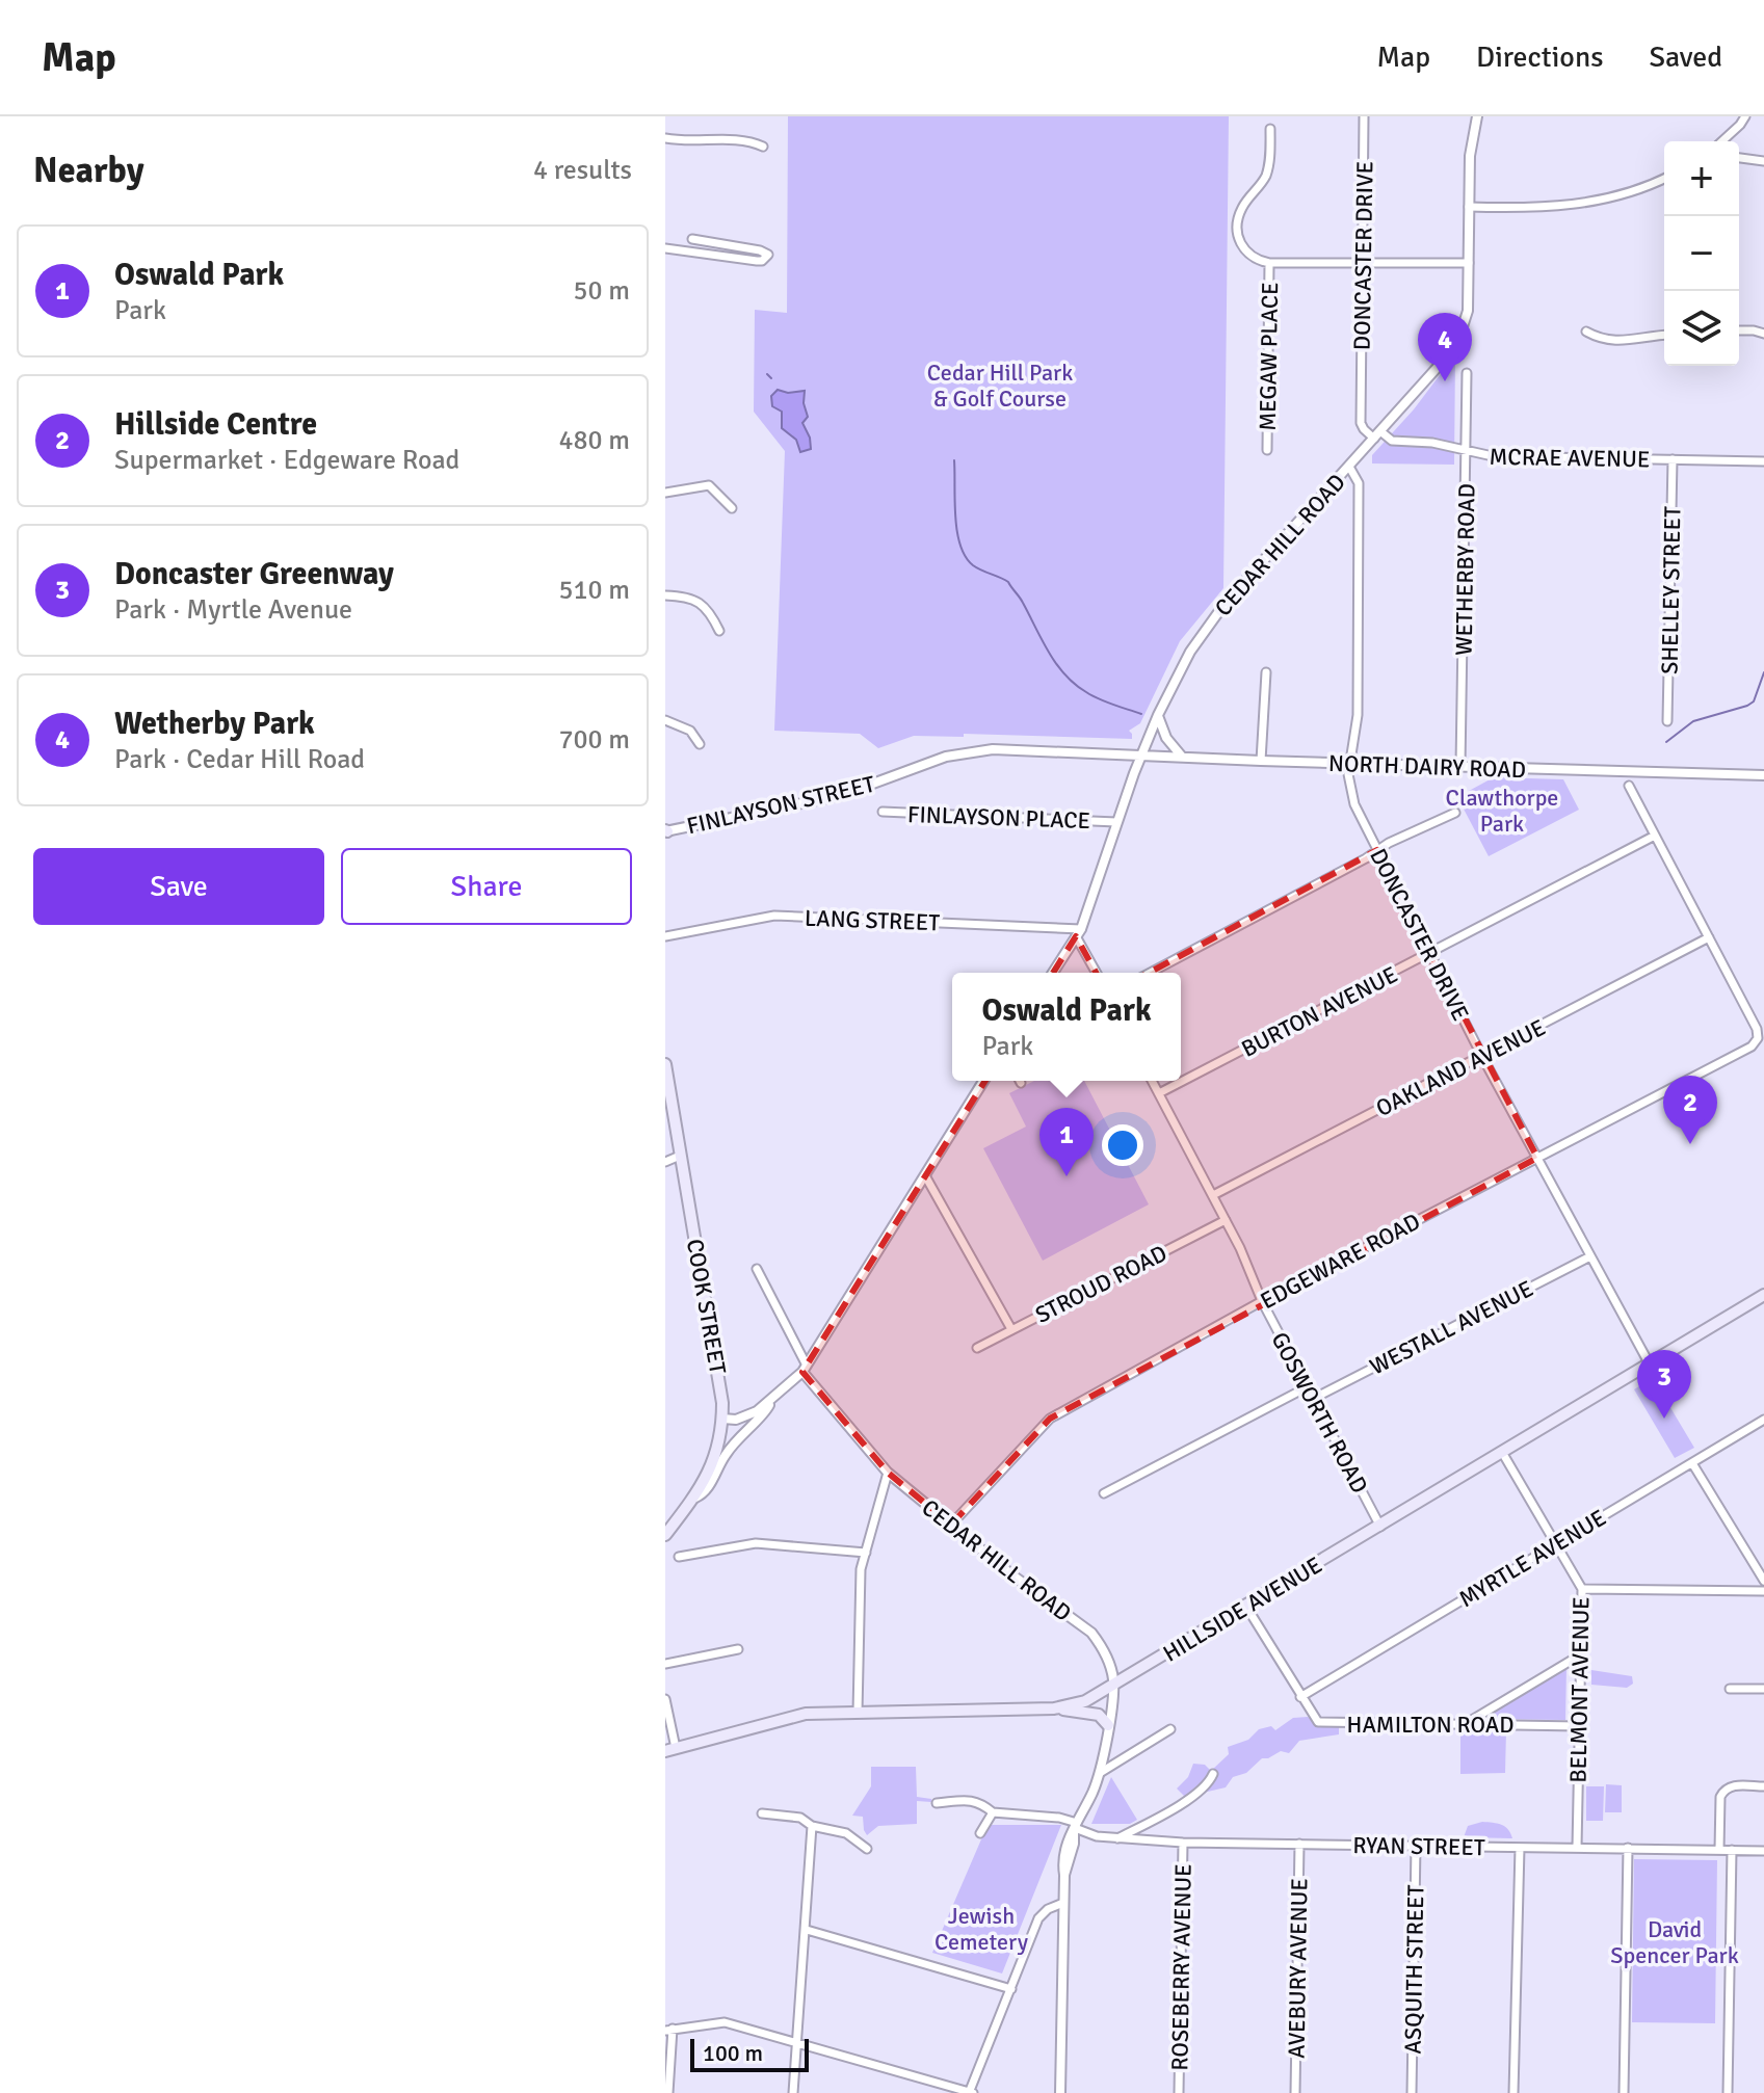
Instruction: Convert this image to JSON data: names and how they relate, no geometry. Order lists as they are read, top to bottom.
{
  "streets": {
    "main road": ["COOK STREET", "HILLSIDE AVENUE"],
    "street": [
      "DONCASTER DRIVE",
      "MEGAW PLACE",
      "MCRAE AVENUE",
      "CEDAR HILL ROAD",
      "WETHERBY ROAD",
      "SHELLEY STREET",
      "NORTH DAIRY ROAD",
      "FINLAYSON STREET",
      "FINLAYSON PLACE",
      "LANG STREET",
      "BURTON AVENUE",
      "OAKLAND AVENUE",
      "EDGEWARE ROAD",
      "STROUD ROAD",
      "WESTALL AVENUE",
      "GOSWORTH ROAD",
      "MYRTLE AVENUE",
      "BELMONT AVENUE",
      "HAMILTON ROAD",
      "RYAN STREET",
      "ROSEBERRY AVENUE",
      "AVEBURY AVENUE",
      "ASQUITH STREET"
    ]
  },
  "crossings": [
    ["DONCASTER DRIVE", "MCRAE AVENUE"],
    ["DONCASTER DRIVE", "CEDAR HILL ROAD"],
    ["DONCASTER DRIVE", "NORTH DAIRY ROAD"],
    ["DONCASTER DRIVE", "BURTON AVENUE"],
    ["DONCASTER DRIVE", "OAKLAND AVENUE"],
    ["DONCASTER DRIVE", "EDGEWARE ROAD"],
    ["DONCASTER DRIVE", "WESTALL AVENUE"],
    ["DONCASTER DRIVE", "HILLSIDE AVENUE"],
    ["MCRAE AVENUE", "CEDAR HILL ROAD"],
    ["MCRAE AVENUE", "WETHERBY ROAD"],
    ["MCRAE AVENUE", "SHELLEY STREET"],
    ["CEDAR HILL ROAD", "NORTH DAIRY ROAD"],
    ["CEDAR HILL ROAD", "FINLAYSON STREET"],
    ["CEDAR HILL ROAD", "FINLAYSON PLACE"],
    ["CEDAR HILL ROAD", "LANG STREET"],
    ["CEDAR HILL ROAD", "EDGEWARE ROAD"],
    ["CEDAR HILL ROAD", "HILLSIDE AVENUE"],
    ["CEDAR HILL ROAD", "RYAN STREET"],
    ["WETHERBY ROAD", "NORTH DAIRY ROAD"],
    ["NORTH DAIRY ROAD", "FINLAYSON STREET"],
    ["BURTON AVENUE", "GOSWORTH ROAD"],
    ["OAKLAND AVENUE", "EDGEWARE ROAD"],
    ["OAKLAND AVENUE", "GOSWORTH ROAD"],
    ["EDGEWARE ROAD", "GOSWORTH ROAD"],
    ["STROUD ROAD", "GOSWORTH ROAD"],
    ["WESTALL AVENUE", "GOSWORTH ROAD"],
    ["GOSWORTH ROAD", "HILLSIDE AVENUE"],
    ["MYRTLE AVENUE", "BELMONT AVENUE"],
    ["MYRTLE AVENUE", "HAMILTON ROAD"],
    ["HILLSIDE AVENUE", "BELMONT AVENUE"],
    ["HILLSIDE AVENUE", "HAMILTON ROAD"],
    ["BELMONT AVENUE", "HAMILTON ROAD"],
    ["BELMONT AVENUE", "RYAN STREET"],
    ["RYAN STREET", "ROSEBERRY AVENUE"],
    ["RYAN STREET", "AVEBURY AVENUE"],
    ["RYAN STREET", "ASQUITH STREET"]
  ],
  "parks": [
    "Cedar Hill Park & Golf Course",
    "Clawthorpe Park",
    "Jewish Cemetery",
    "David Spencer Park"
  ],
  "scale_bar": "100 m",
  "page": {
    "header": "Map",
    "nav": ["Map", "Directions", "Saved"],
    "heading": ["Nearby", "4 results"],
    "map_buttons": ["+", "−"],
    "list": [
      {
        "mark": "1",
        "name": "Oswald Park",
        "note": "Park",
        "value": "50 m"
      },
      {
        "mark": "2",
        "name": "Hillside Centre",
        "note": "Supermarket · Edgeware Road",
        "value": "480 m"
      },
      {
        "mark": "3",
        "name": "Doncaster Greenway",
        "note": "Park · Myrtle Avenue",
        "value": "510 m"
      },
      {
        "mark": "4",
        "name": "Wetherby Park",
        "note": "Park · Cedar Hill Road",
        "value": "700 m"
      }
    ],
    "pins": [
      "4",
      "2",
      "1",
      "3"
    ],
    "buttons": ["Save", "Share"],
    "popup": ["Oswald Park", "Park"],
    "scale": "100 m"
  }
}
